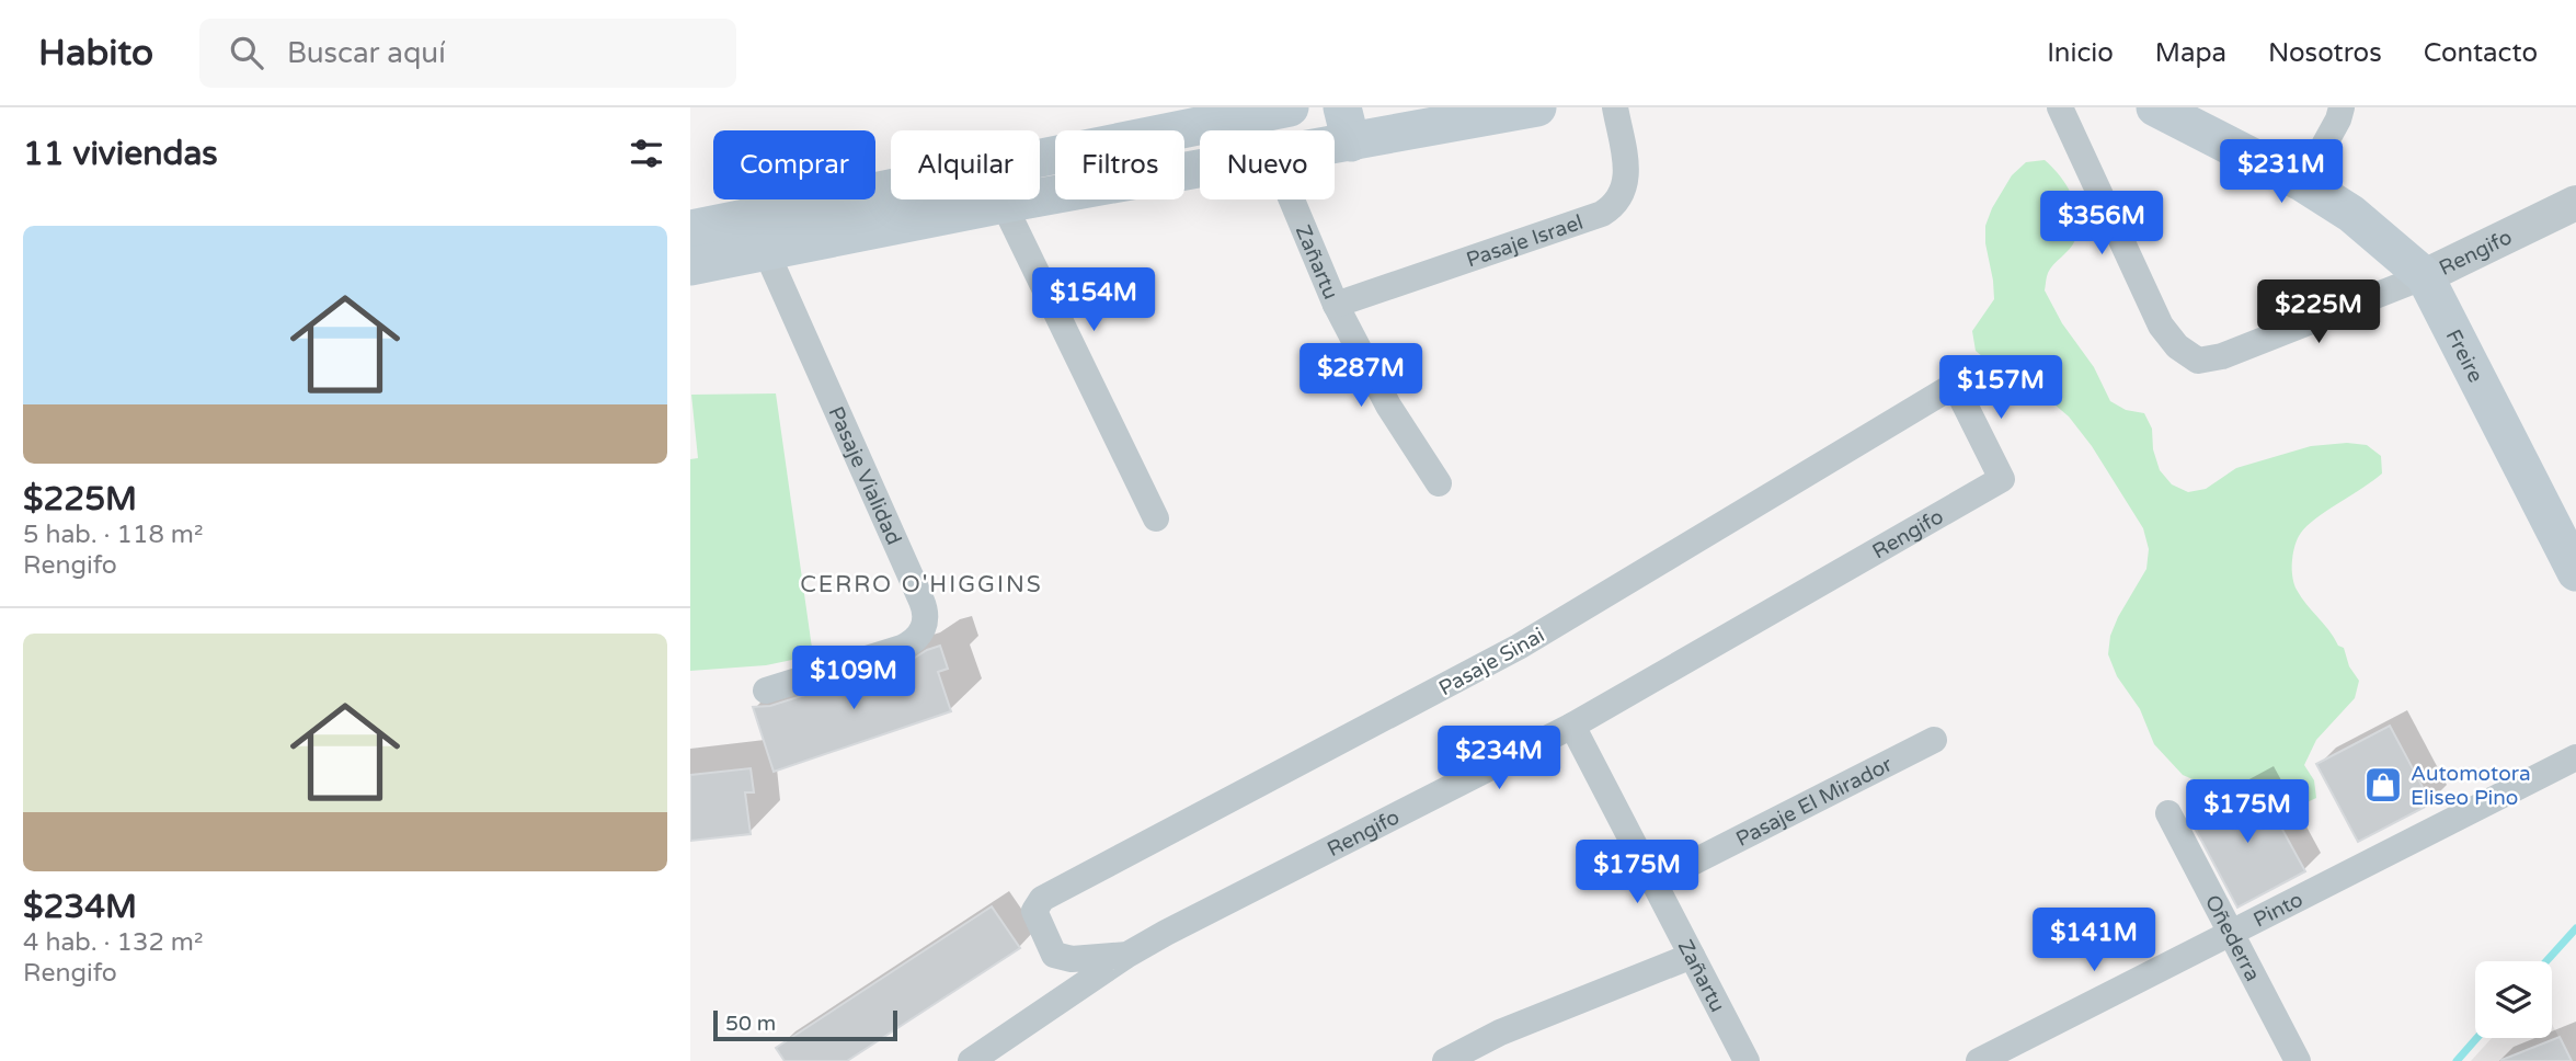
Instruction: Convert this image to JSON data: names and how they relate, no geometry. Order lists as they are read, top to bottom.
{
  "streets": {
    "main road": ["Freire"],
    "street": [
      "Pasaje Israel",
      "Rengifo",
      "Zañartu",
      "Pasaje Vialidad",
      "Pasaje Sinai",
      "Pasaje El Mirador",
      "Pinto",
      "Oñederra"
    ]
  },
  "crossings": [
    ["Pasaje Israel", "Zañartu"],
    ["Rengifo", "Zañartu"],
    ["Rengifo", "Freire"],
    ["Rengifo", "Pasaje Sinai"],
    ["Zañartu", "Pasaje El Mirador"],
    ["Pinto", "Oñederra"]
  ],
  "districts": ["CERRO O'HIGGINS"],
  "places": {
    "shop": ["Automotora Eliseo Pino"]
  },
  "scale_bar": "50 m",
  "page": {
    "header": "Habito",
    "search": "Buscar aquí",
    "nav": [
      "Inicio",
      "Mapa",
      "Nosotros",
      "Contacto"
    ],
    "heading": "11 viviendas",
    "chip": [
      "Comprar",
      "Alquilar",
      "Filtros",
      "Nuevo"
    ],
    "price": [
      "$231M",
      "$356M",
      "$154M",
      "$225M",
      "$287M",
      "$157M",
      "$109M",
      "$234M",
      "$175M",
      "$175M",
      "$141M"
    ],
    "list": [
      {
        "name": "$225M",
        "note": "5 hab. · 118 m² · Rengifo"
      },
      {
        "name": "$234M",
        "note": "4 hab. · 132 m² · Rengifo"
      }
    ],
    "scale": "50 m"
  }
}
